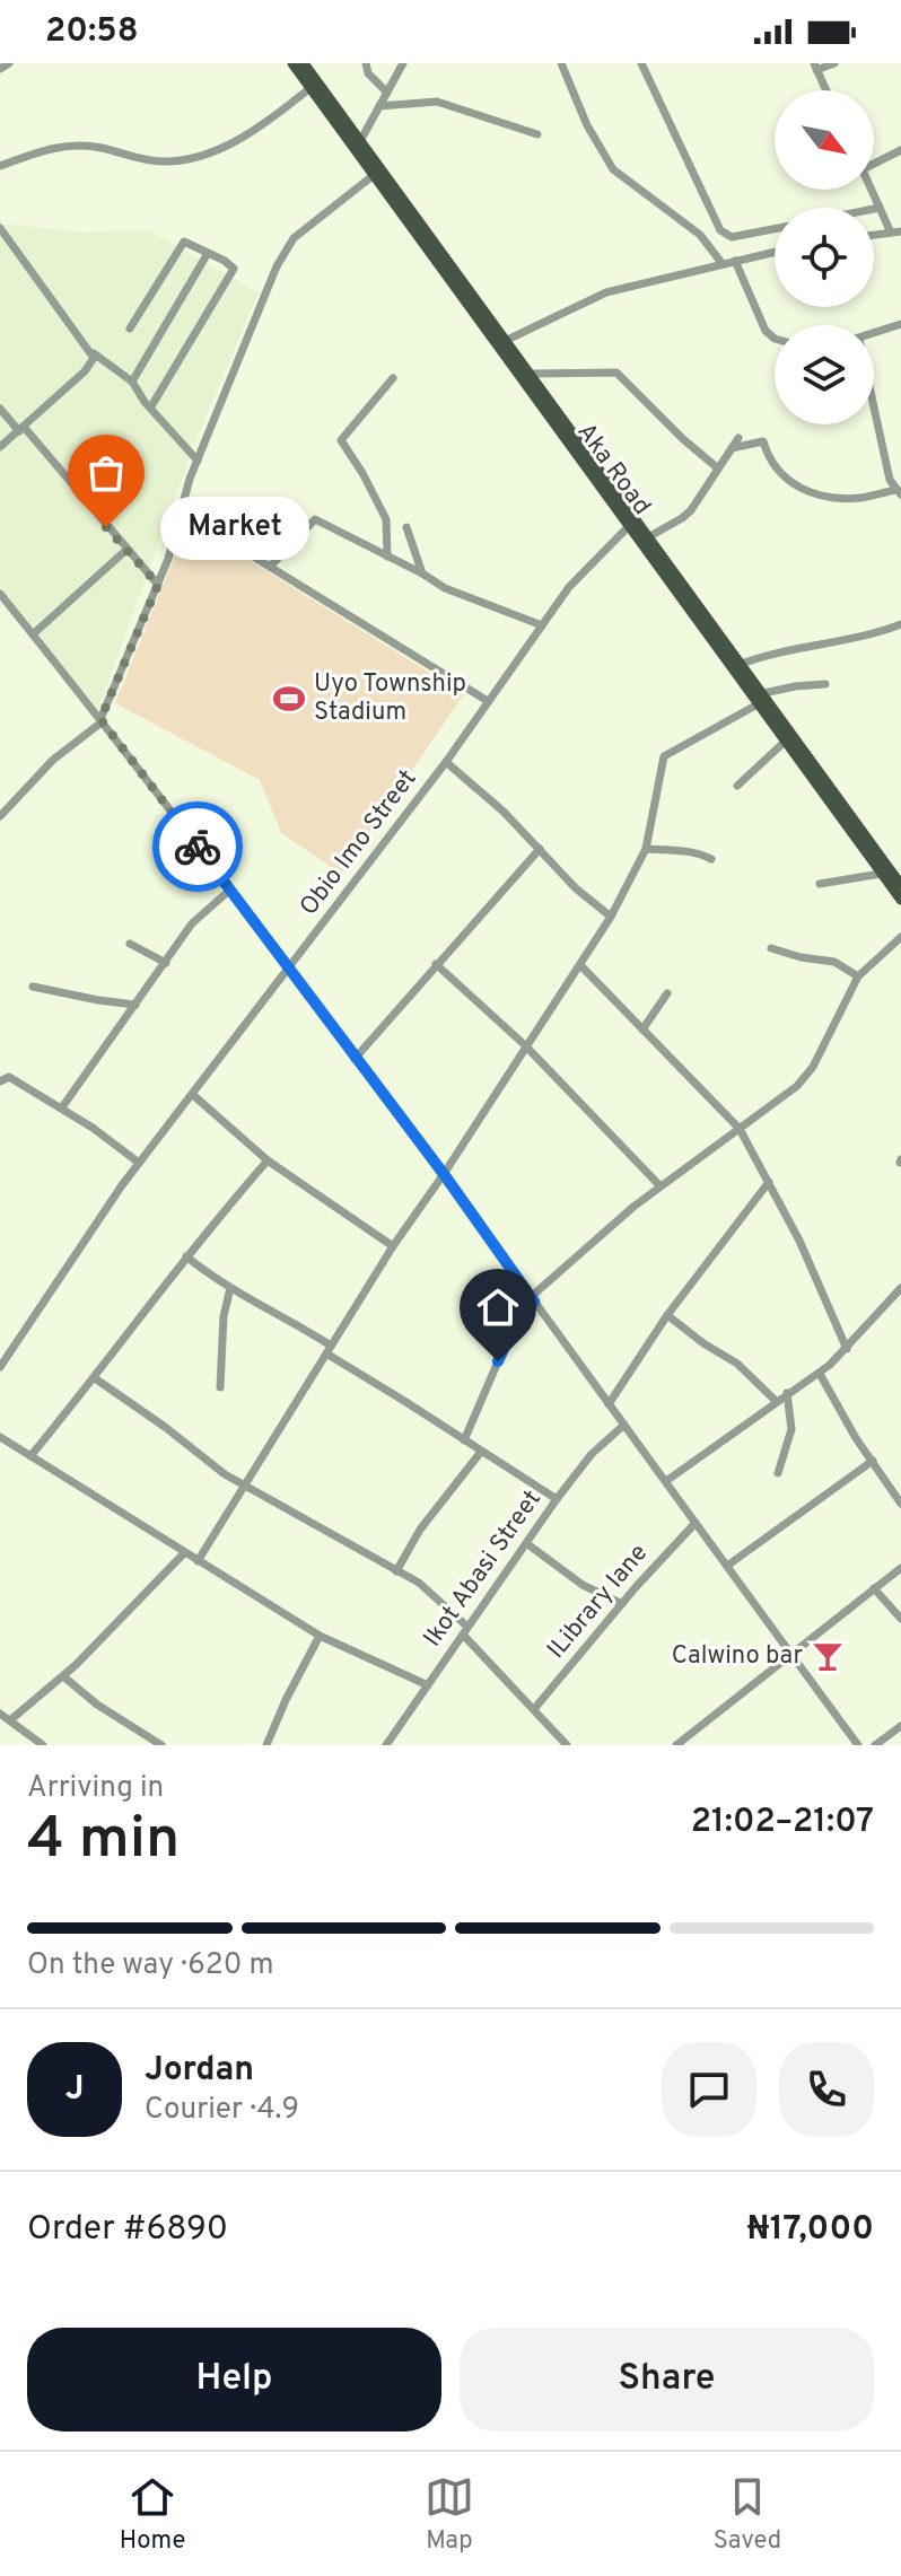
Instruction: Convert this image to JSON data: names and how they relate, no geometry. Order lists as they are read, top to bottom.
{
  "streets": {
    "main road": ["Aka Road"],
    "street": ["Obio Imo Street", "Ikot Abasi Street", "lLibrary lane"]
  },
  "crossings": [
    ["Aka Road", "Obio Imo Street"]
  ],
  "places": {
    "other": ["Market"],
    "sports": ["Uyo Township Stadium"],
    "bar": ["Calwino bar"]
  },
  "north": "bottom right",
  "page": {
    "status": "20:58",
    "bubble": "Market",
    "heading": ["4 min", "Arriving in", "21:02–21:07"],
    "panel": [
      "Jordan",
      "Courier · 4.9",
      "Order #6890",
      "₦17,000"
    ],
    "bar": "On the way · 620 m",
    "round": "J",
    "buttons": ["Help", "Share"],
    "tabs": ["Home", "Map", "Saved"]
  }
}
